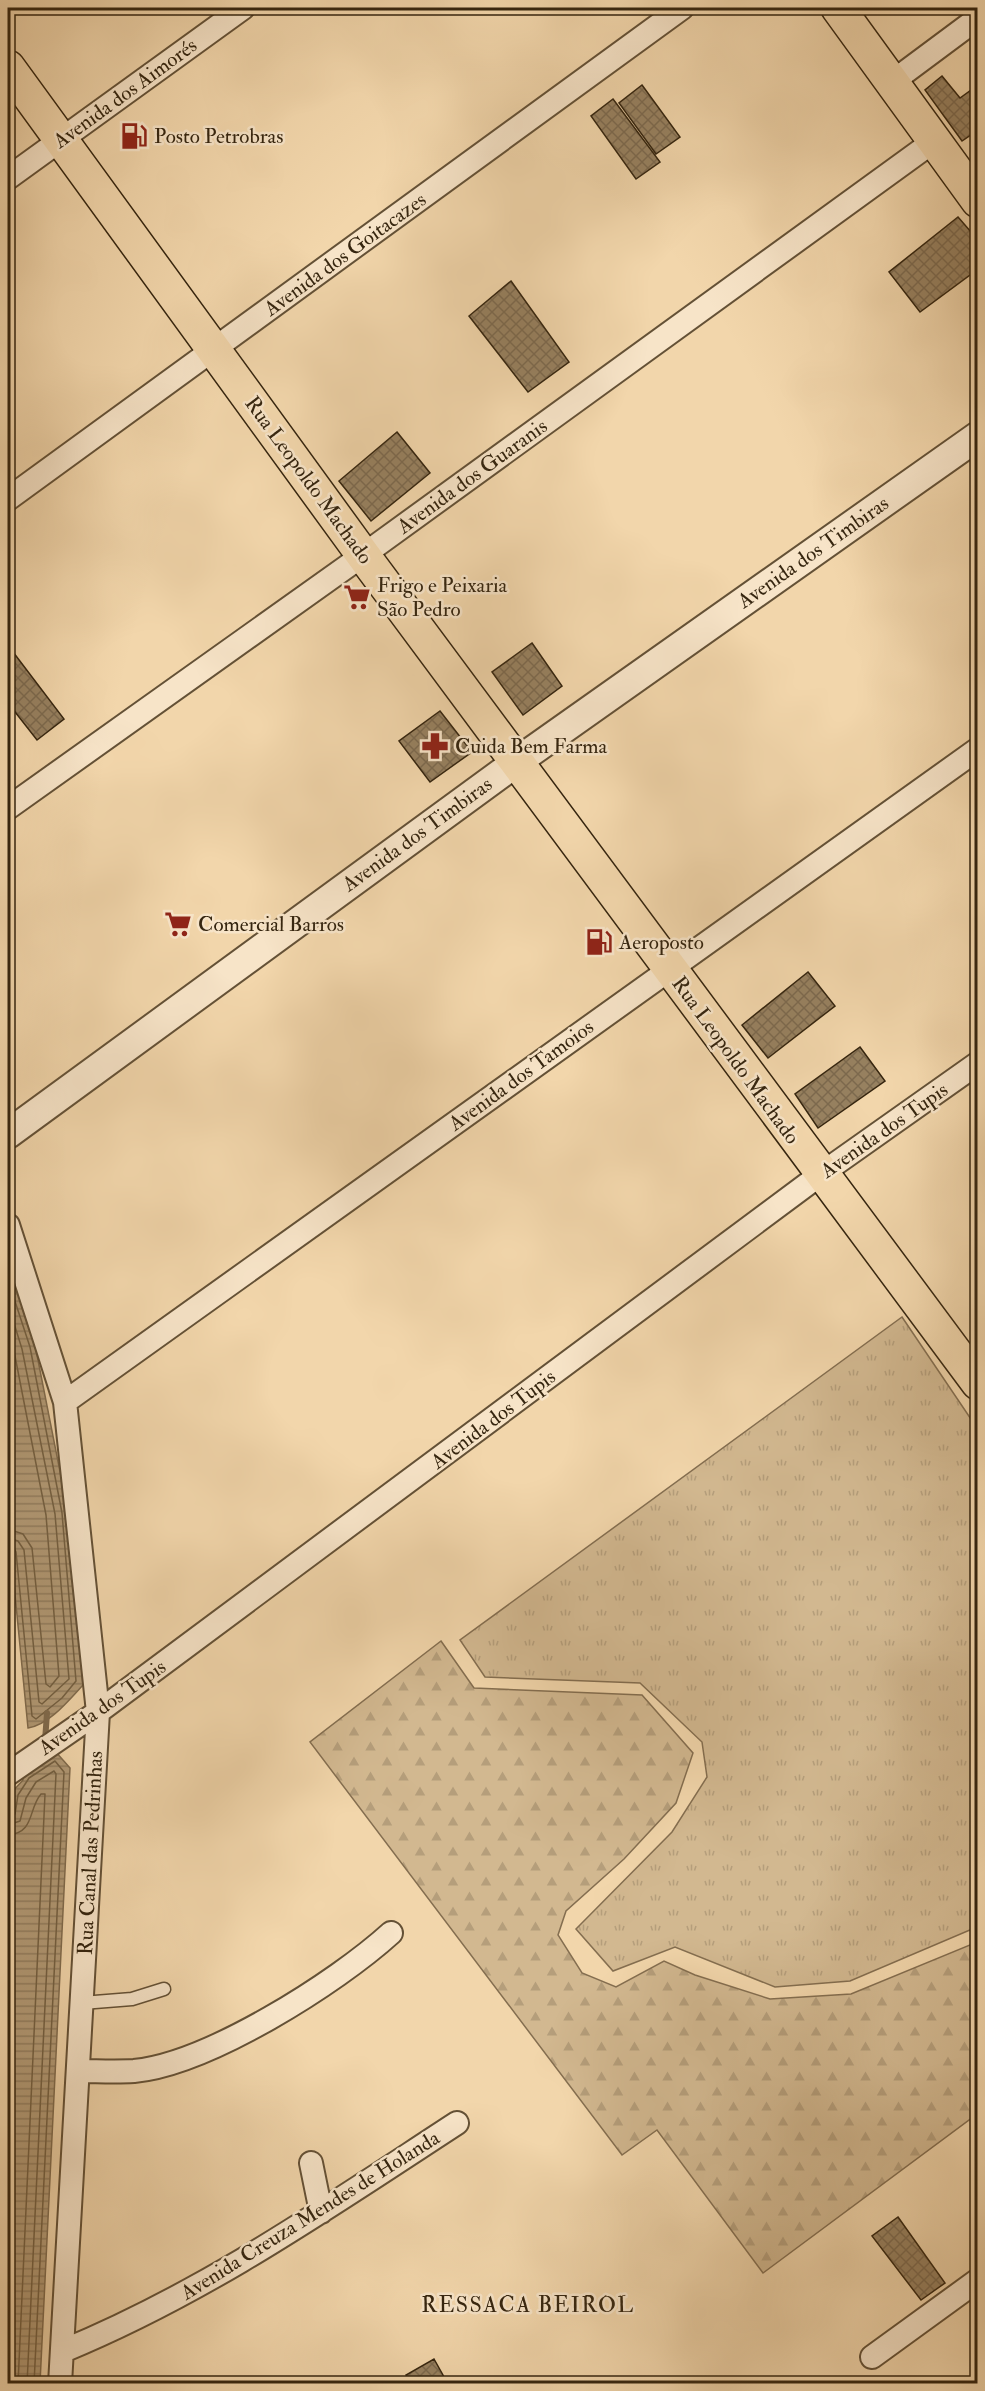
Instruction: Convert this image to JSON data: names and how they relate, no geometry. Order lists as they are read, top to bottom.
{
  "streets": {
    "main road": ["Rua Leopoldo Machado"],
    "street": [
      "Avenida dos Aimorés",
      "Avenida dos Goitacazes",
      "Avenida dos Guaranis",
      "Avenida dos Timbiras",
      "Avenida dos Tamoios",
      "Avenida dos Tupis",
      "Rua Canal das Pedrinhas",
      "Avenida Creuza Mendes de Holanda"
    ]
  },
  "crossings": [
    ["Avenida dos Aimorés", "Rua Leopoldo Machado"],
    ["Avenida dos Goitacazes", "Rua Leopoldo Machado"],
    ["Avenida dos Guaranis", "Rua Leopoldo Machado"],
    ["Rua Leopoldo Machado", "Avenida dos Timbiras"],
    ["Rua Leopoldo Machado", "Avenida dos Tamoios"],
    ["Rua Leopoldo Machado", "Avenida dos Tupis"],
    ["Avenida dos Tamoios", "Rua Canal das Pedrinhas"],
    ["Avenida dos Tupis", "Rua Canal das Pedrinhas"],
    ["Rua Canal das Pedrinhas", "Avenida Creuza Mendes de Holanda"]
  ],
  "districts": ["RESSACA BEIROL"],
  "places": {
    "fuel station": ["Posto Petrobras", "Aeroposto"],
    "supermarket": ["Frigo e Peixaria São Pedro", "Comercial Barros"],
    "pharmacy": ["Cuida Bem Farma"]
  }
}
